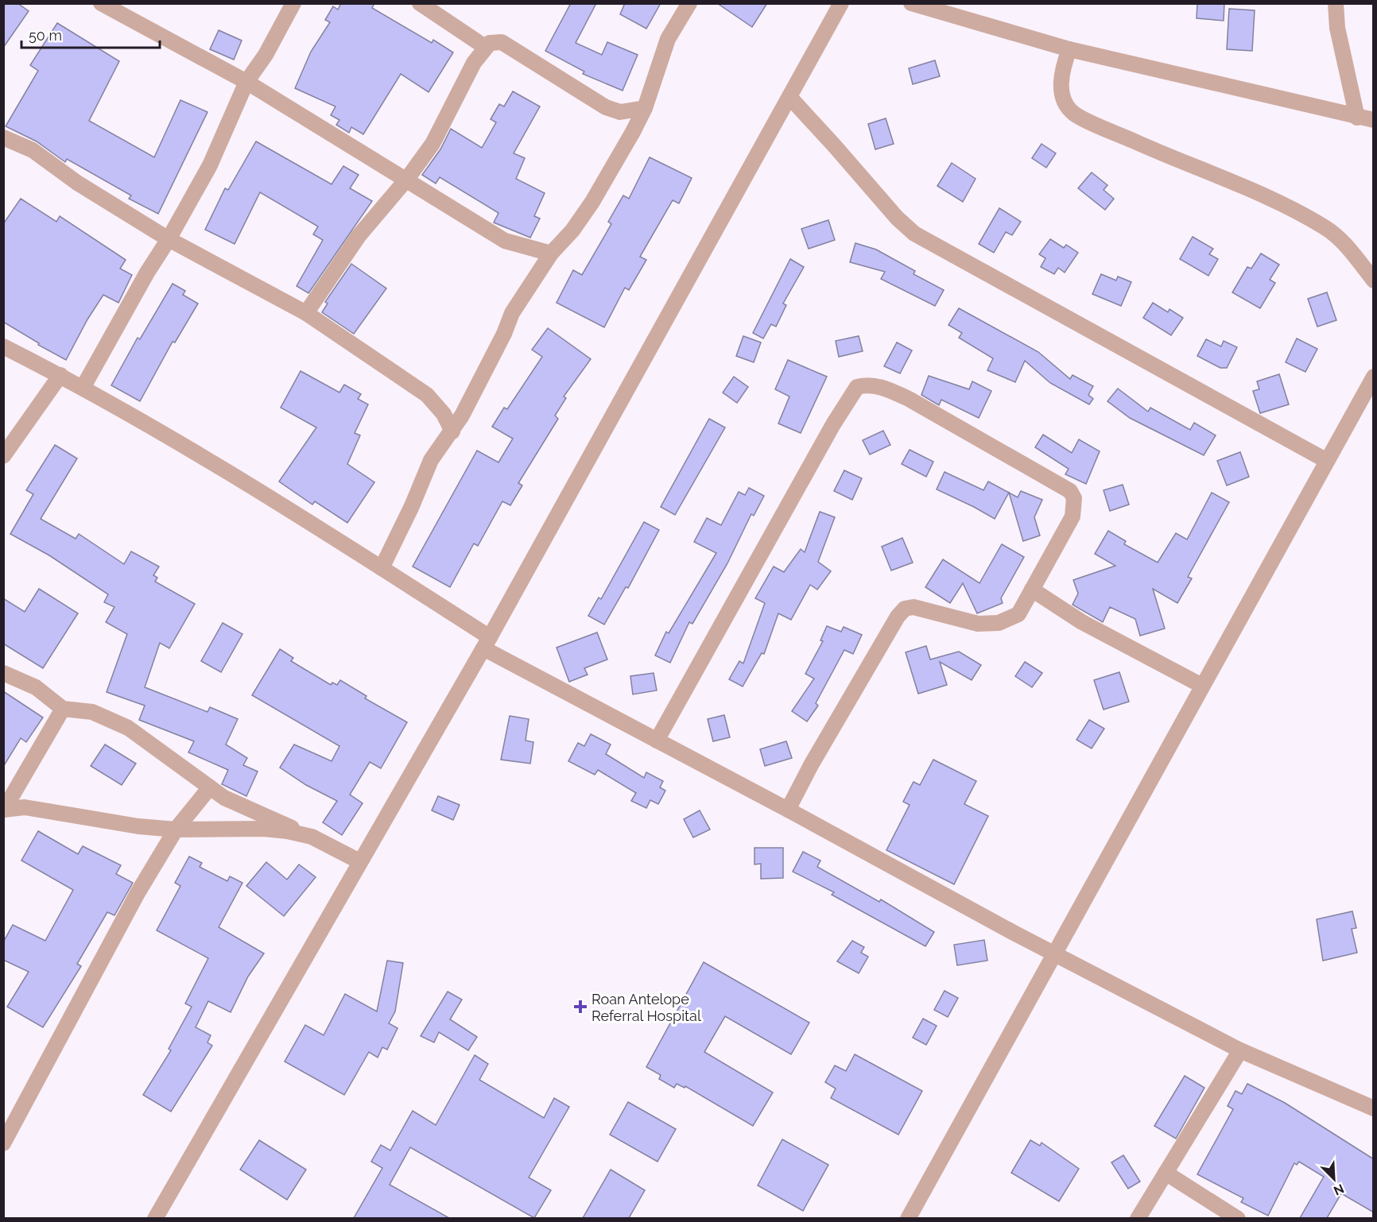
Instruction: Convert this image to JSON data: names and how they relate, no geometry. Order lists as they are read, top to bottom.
{
  "places": {
    "health": ["Roan Antelope Referral Hospital"]
  },
  "scale_bar": "50 m",
  "north": "bottom right"
}
